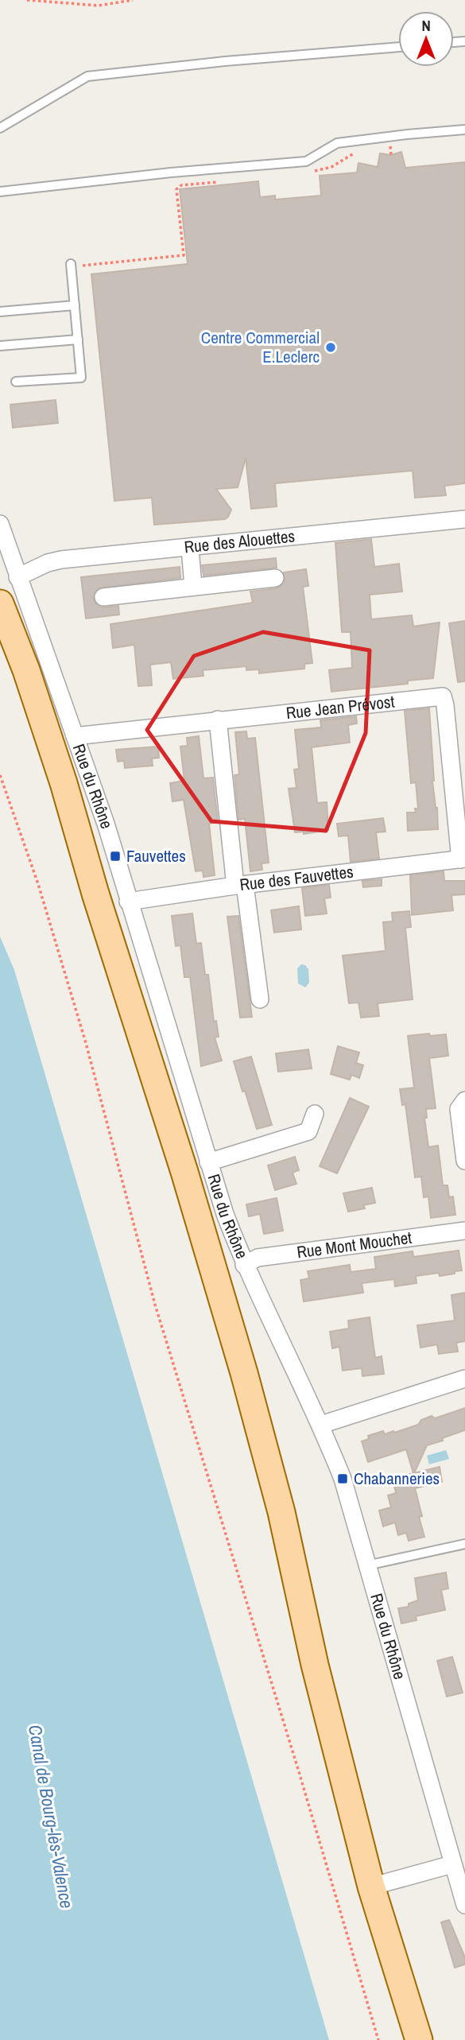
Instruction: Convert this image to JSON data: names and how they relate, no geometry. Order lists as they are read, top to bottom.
{
  "streets": {
    "street": [
      "Rue des Alouettes",
      "Rue Jean Prévost",
      "Rue du Rhône",
      "Rue des Fauvettes",
      "Rue Mont Mouchet"
    ]
  },
  "crossings": [
    ["Rue des Alouettes", "Rue du Rhône"],
    ["Rue Jean Prévost", "Rue du Rhône"],
    ["Rue Jean Prévost", "Rue des Fauvettes"],
    ["Rue du Rhône", "Rue des Fauvettes"],
    ["Rue du Rhône", "Rue Mont Mouchet"]
  ],
  "water": ["Canal de Bourg-lès-Valence"],
  "places": {
    "other": ["Centre Commercial E.Leclerc"],
    "transit": ["Fauvettes", "Chabanneries"]
  },
  "north": "top"
}
